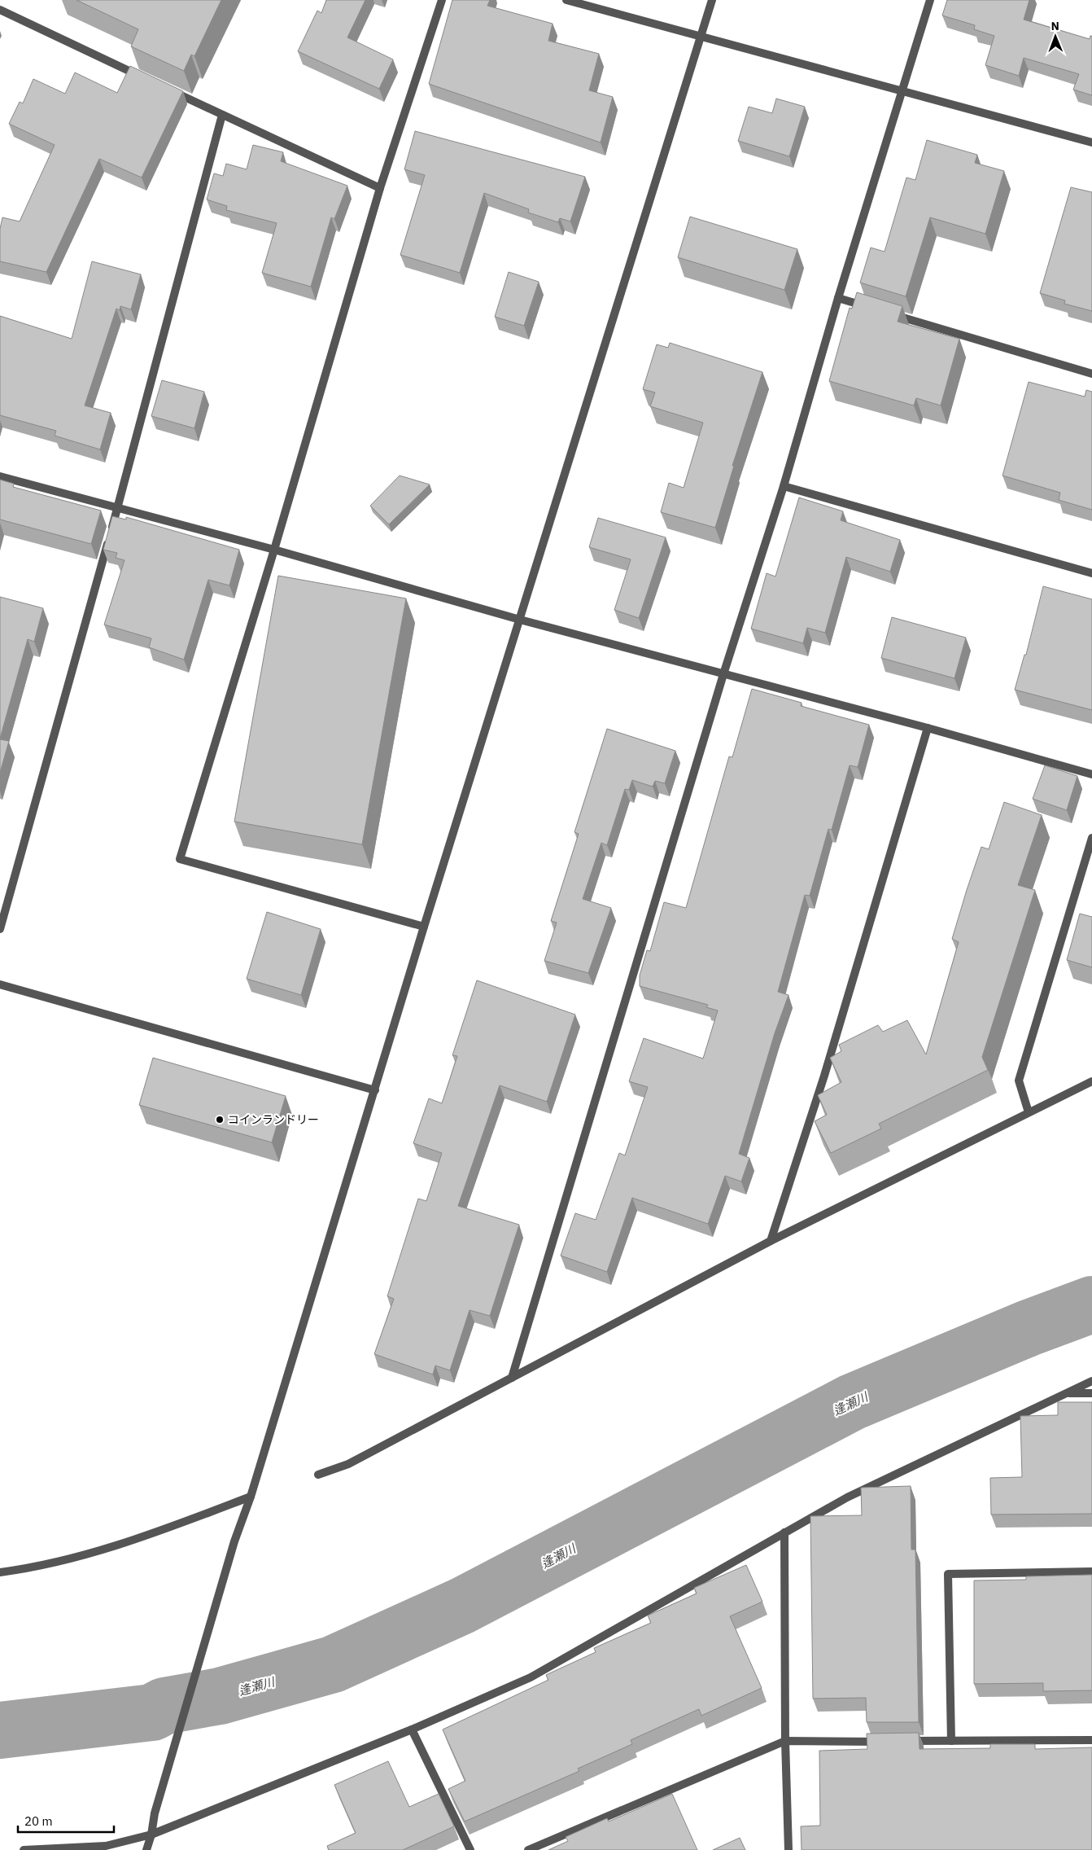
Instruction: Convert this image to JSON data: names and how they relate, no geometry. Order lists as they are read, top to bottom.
{
  "water": ["逢瀬川"],
  "places": ["コインランドリー"],
  "scale_bar": "20 m",
  "north": "top"
}
